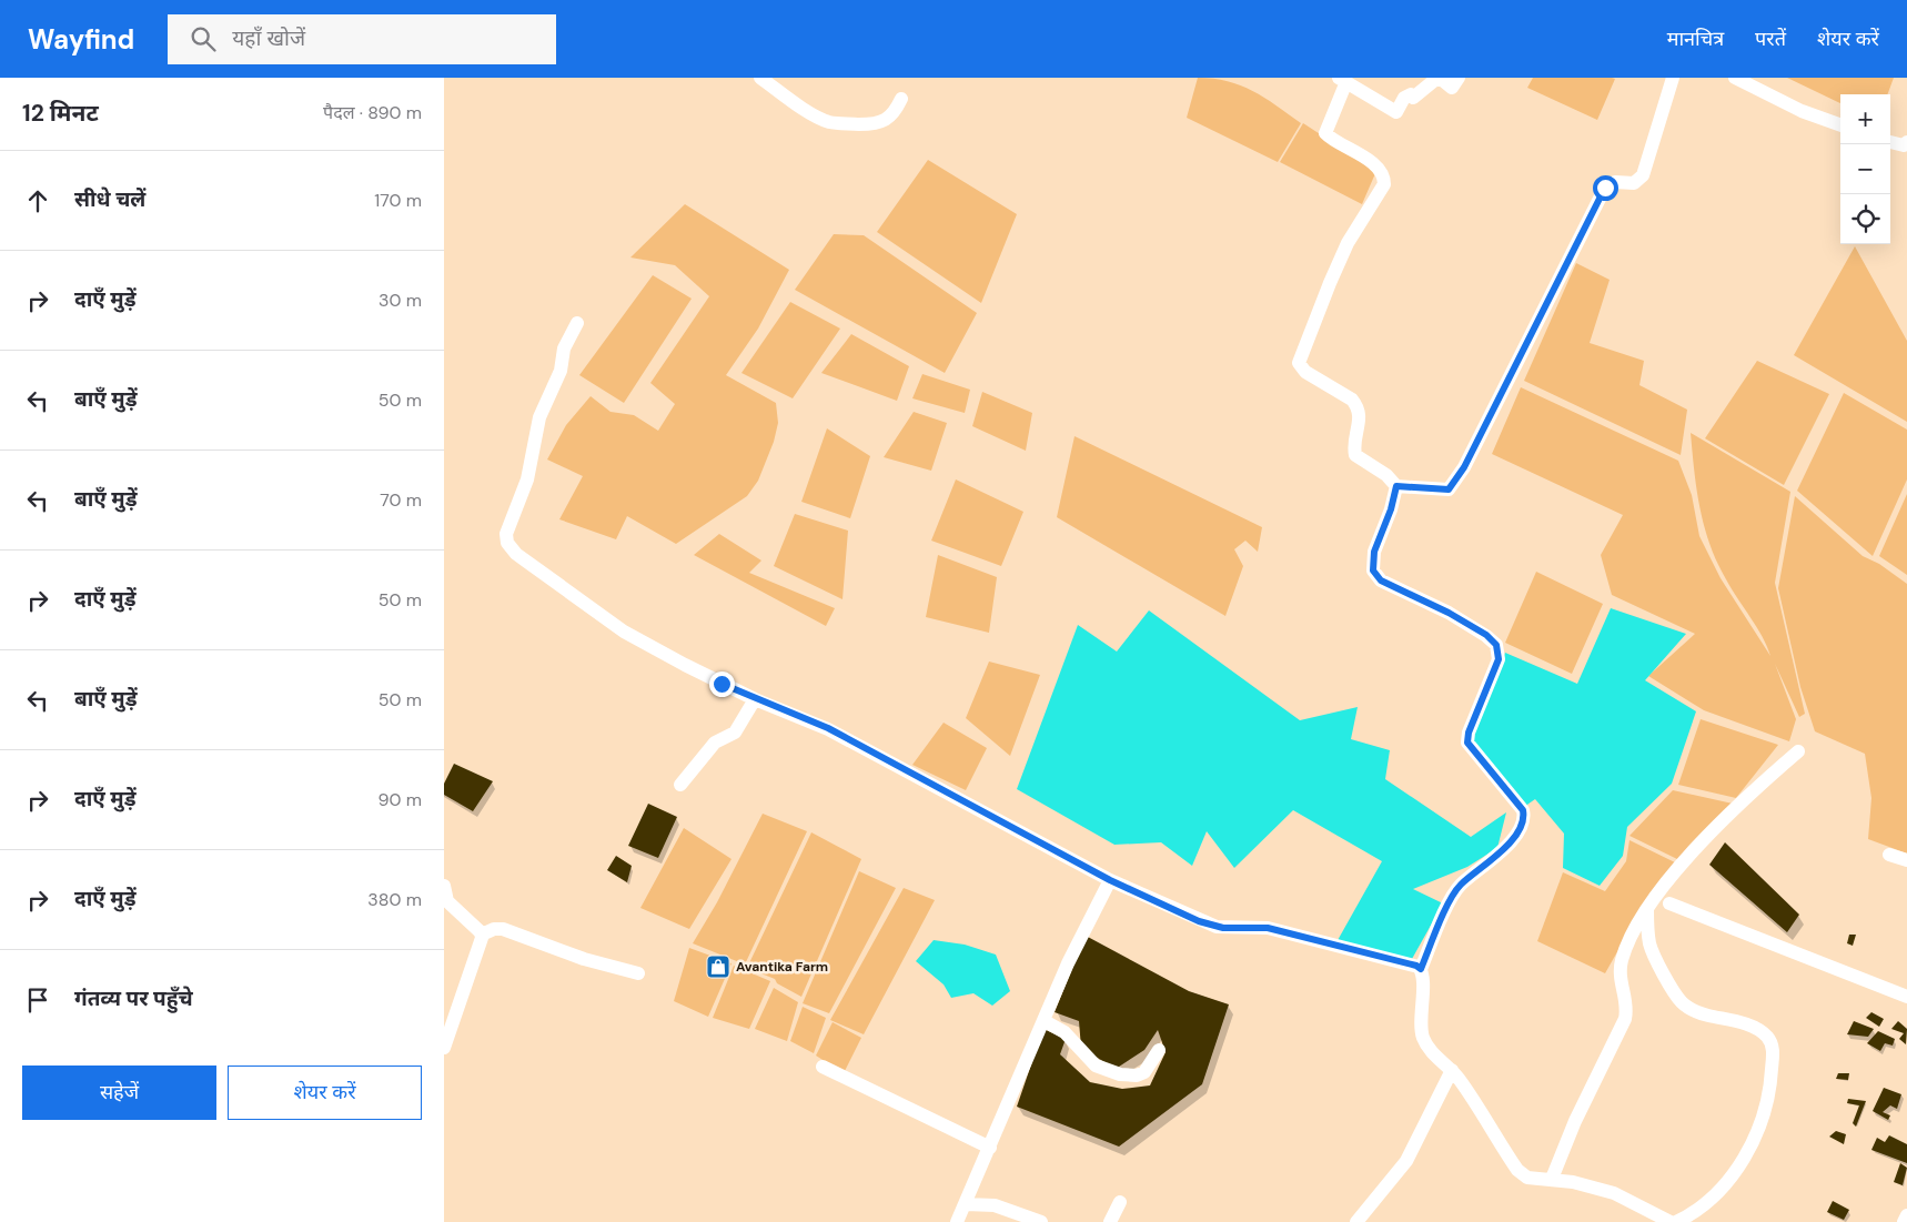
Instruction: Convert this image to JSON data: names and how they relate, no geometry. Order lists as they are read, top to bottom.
{
  "places": {
    "shop": ["Avantika Farm"]
  },
  "page": {
    "header": "Wayfind",
    "search": "यहाँ खोजें",
    "nav": ["मानचित्र", "परतें", "शेयर करें"],
    "heading": ["12 मिनट", "पैदल · 890 m"],
    "map_buttons": ["+", "−"],
    "list": [
      ["सीधे चलें", "170 m"],
      ["दाएँ मुड़ें", "30 m"],
      ["बाएँ मुड़ें", "50 m"],
      ["बाएँ मुड़ें", "70 m"],
      ["दाएँ मुड़ें", "50 m"],
      ["बाएँ मुड़ें", "50 m"],
      ["दाएँ मुड़ें", "90 m"],
      ["दाएँ मुड़ें", "380 m"],
      "गंतव्य पर पहुँचे"
    ],
    "buttons": ["सहेजें", "शेयर करें"]
  }
}
